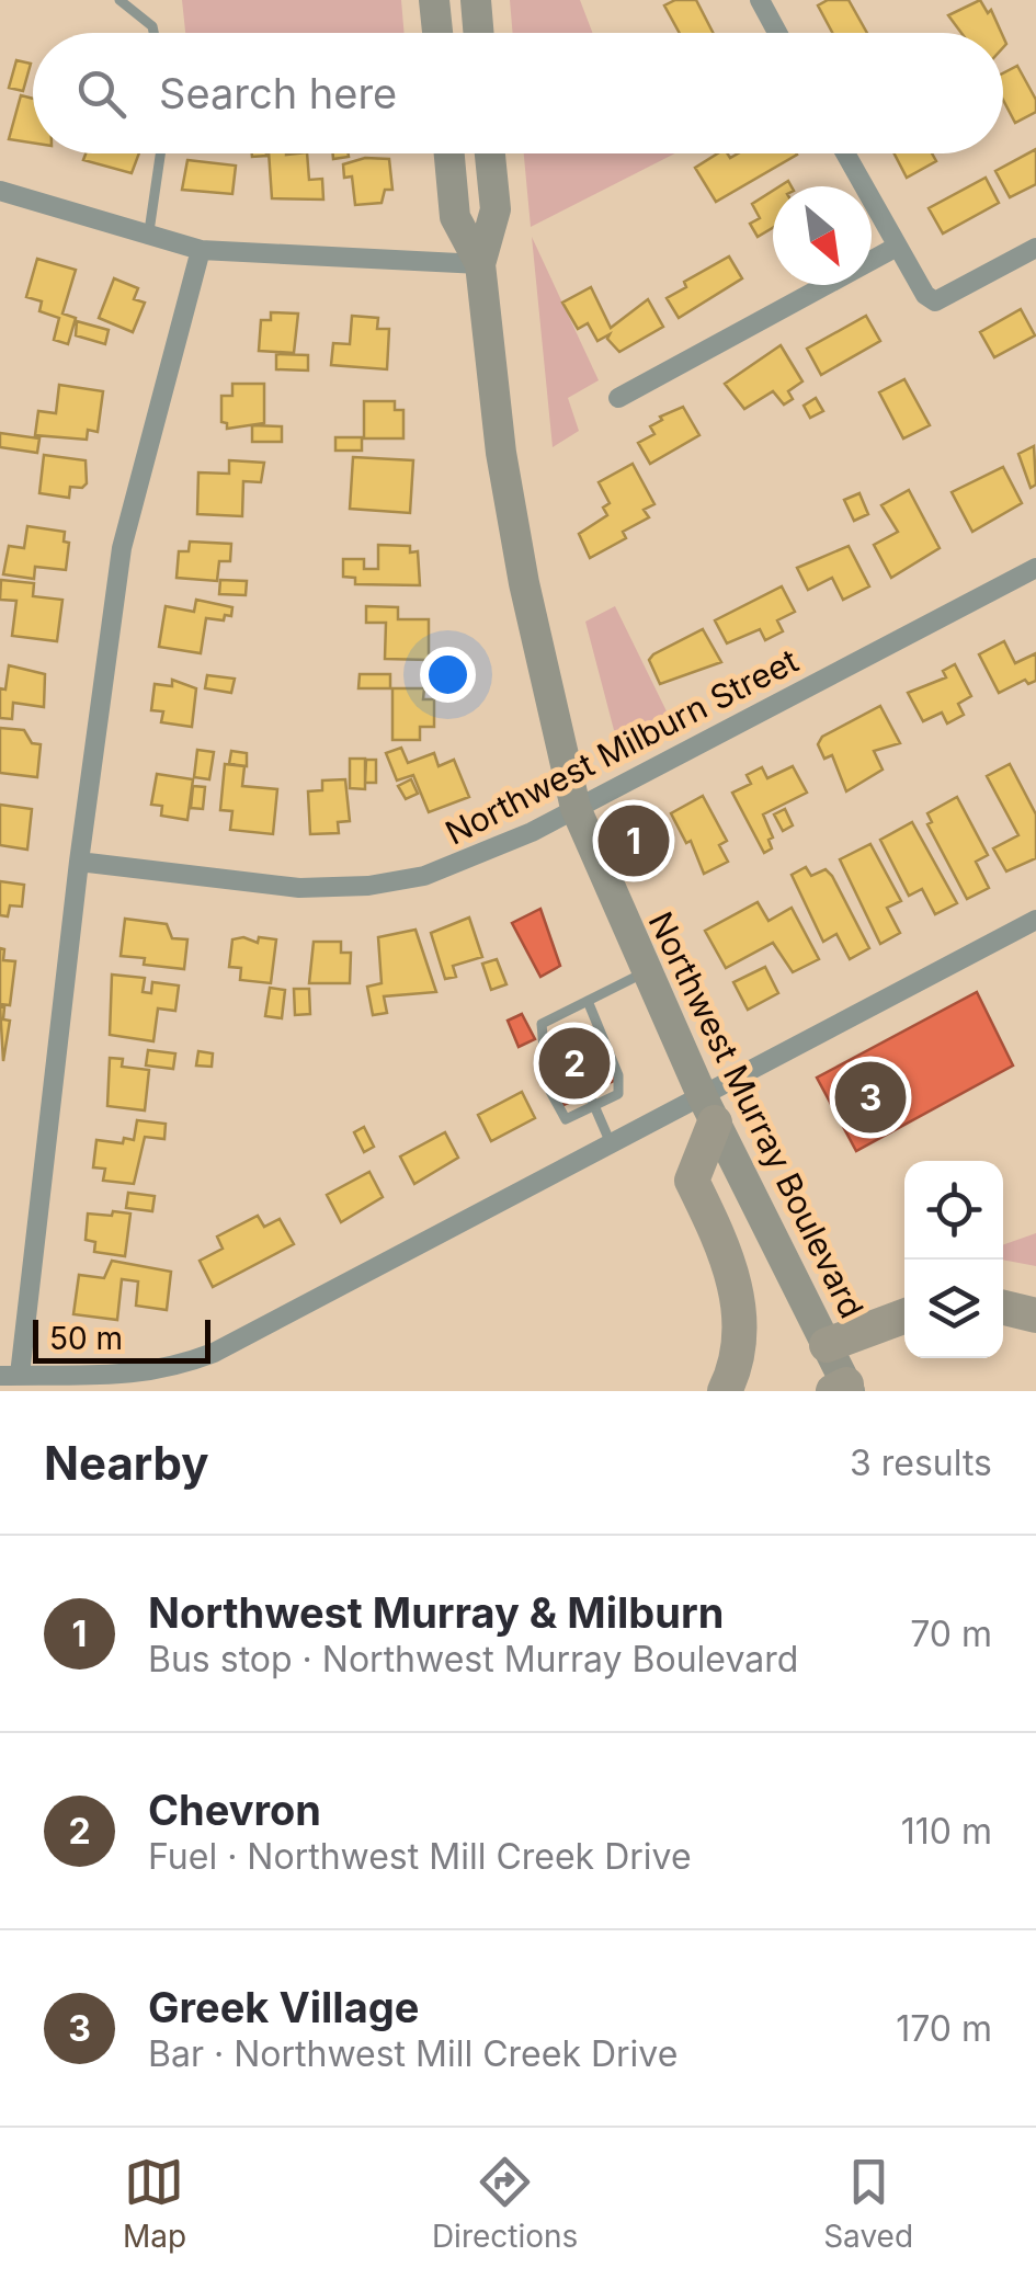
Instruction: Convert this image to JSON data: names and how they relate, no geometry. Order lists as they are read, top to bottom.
{
  "streets": {
    "main road": ["Northwest Murray Boulevard"],
    "street": ["Northwest Milburn Street"]
  },
  "crossings": [
    ["Northwest Milburn Street", "Northwest Murray Boulevard"]
  ],
  "scale_bar": "50 m",
  "north": "bottom right",
  "page": {
    "search": "Search here",
    "pins": ["1", "2", "3"],
    "scale": "50 m",
    "heading": ["Nearby", "3 results"],
    "list": [
      {
        "mark": "1",
        "name": "Northwest Murray & Milburn",
        "note": "Bus stop · Northwest Murray Boulevard",
        "value": "70 m"
      },
      {
        "mark": "2",
        "name": "Chevron",
        "note": "Fuel · Northwest Mill Creek Drive",
        "value": "110 m"
      },
      {
        "mark": "3",
        "name": "Greek Village",
        "note": "Bar · Northwest Mill Creek Drive",
        "value": "170 m"
      }
    ],
    "nav": ["Map", "Directions", "Saved"]
  }
}
